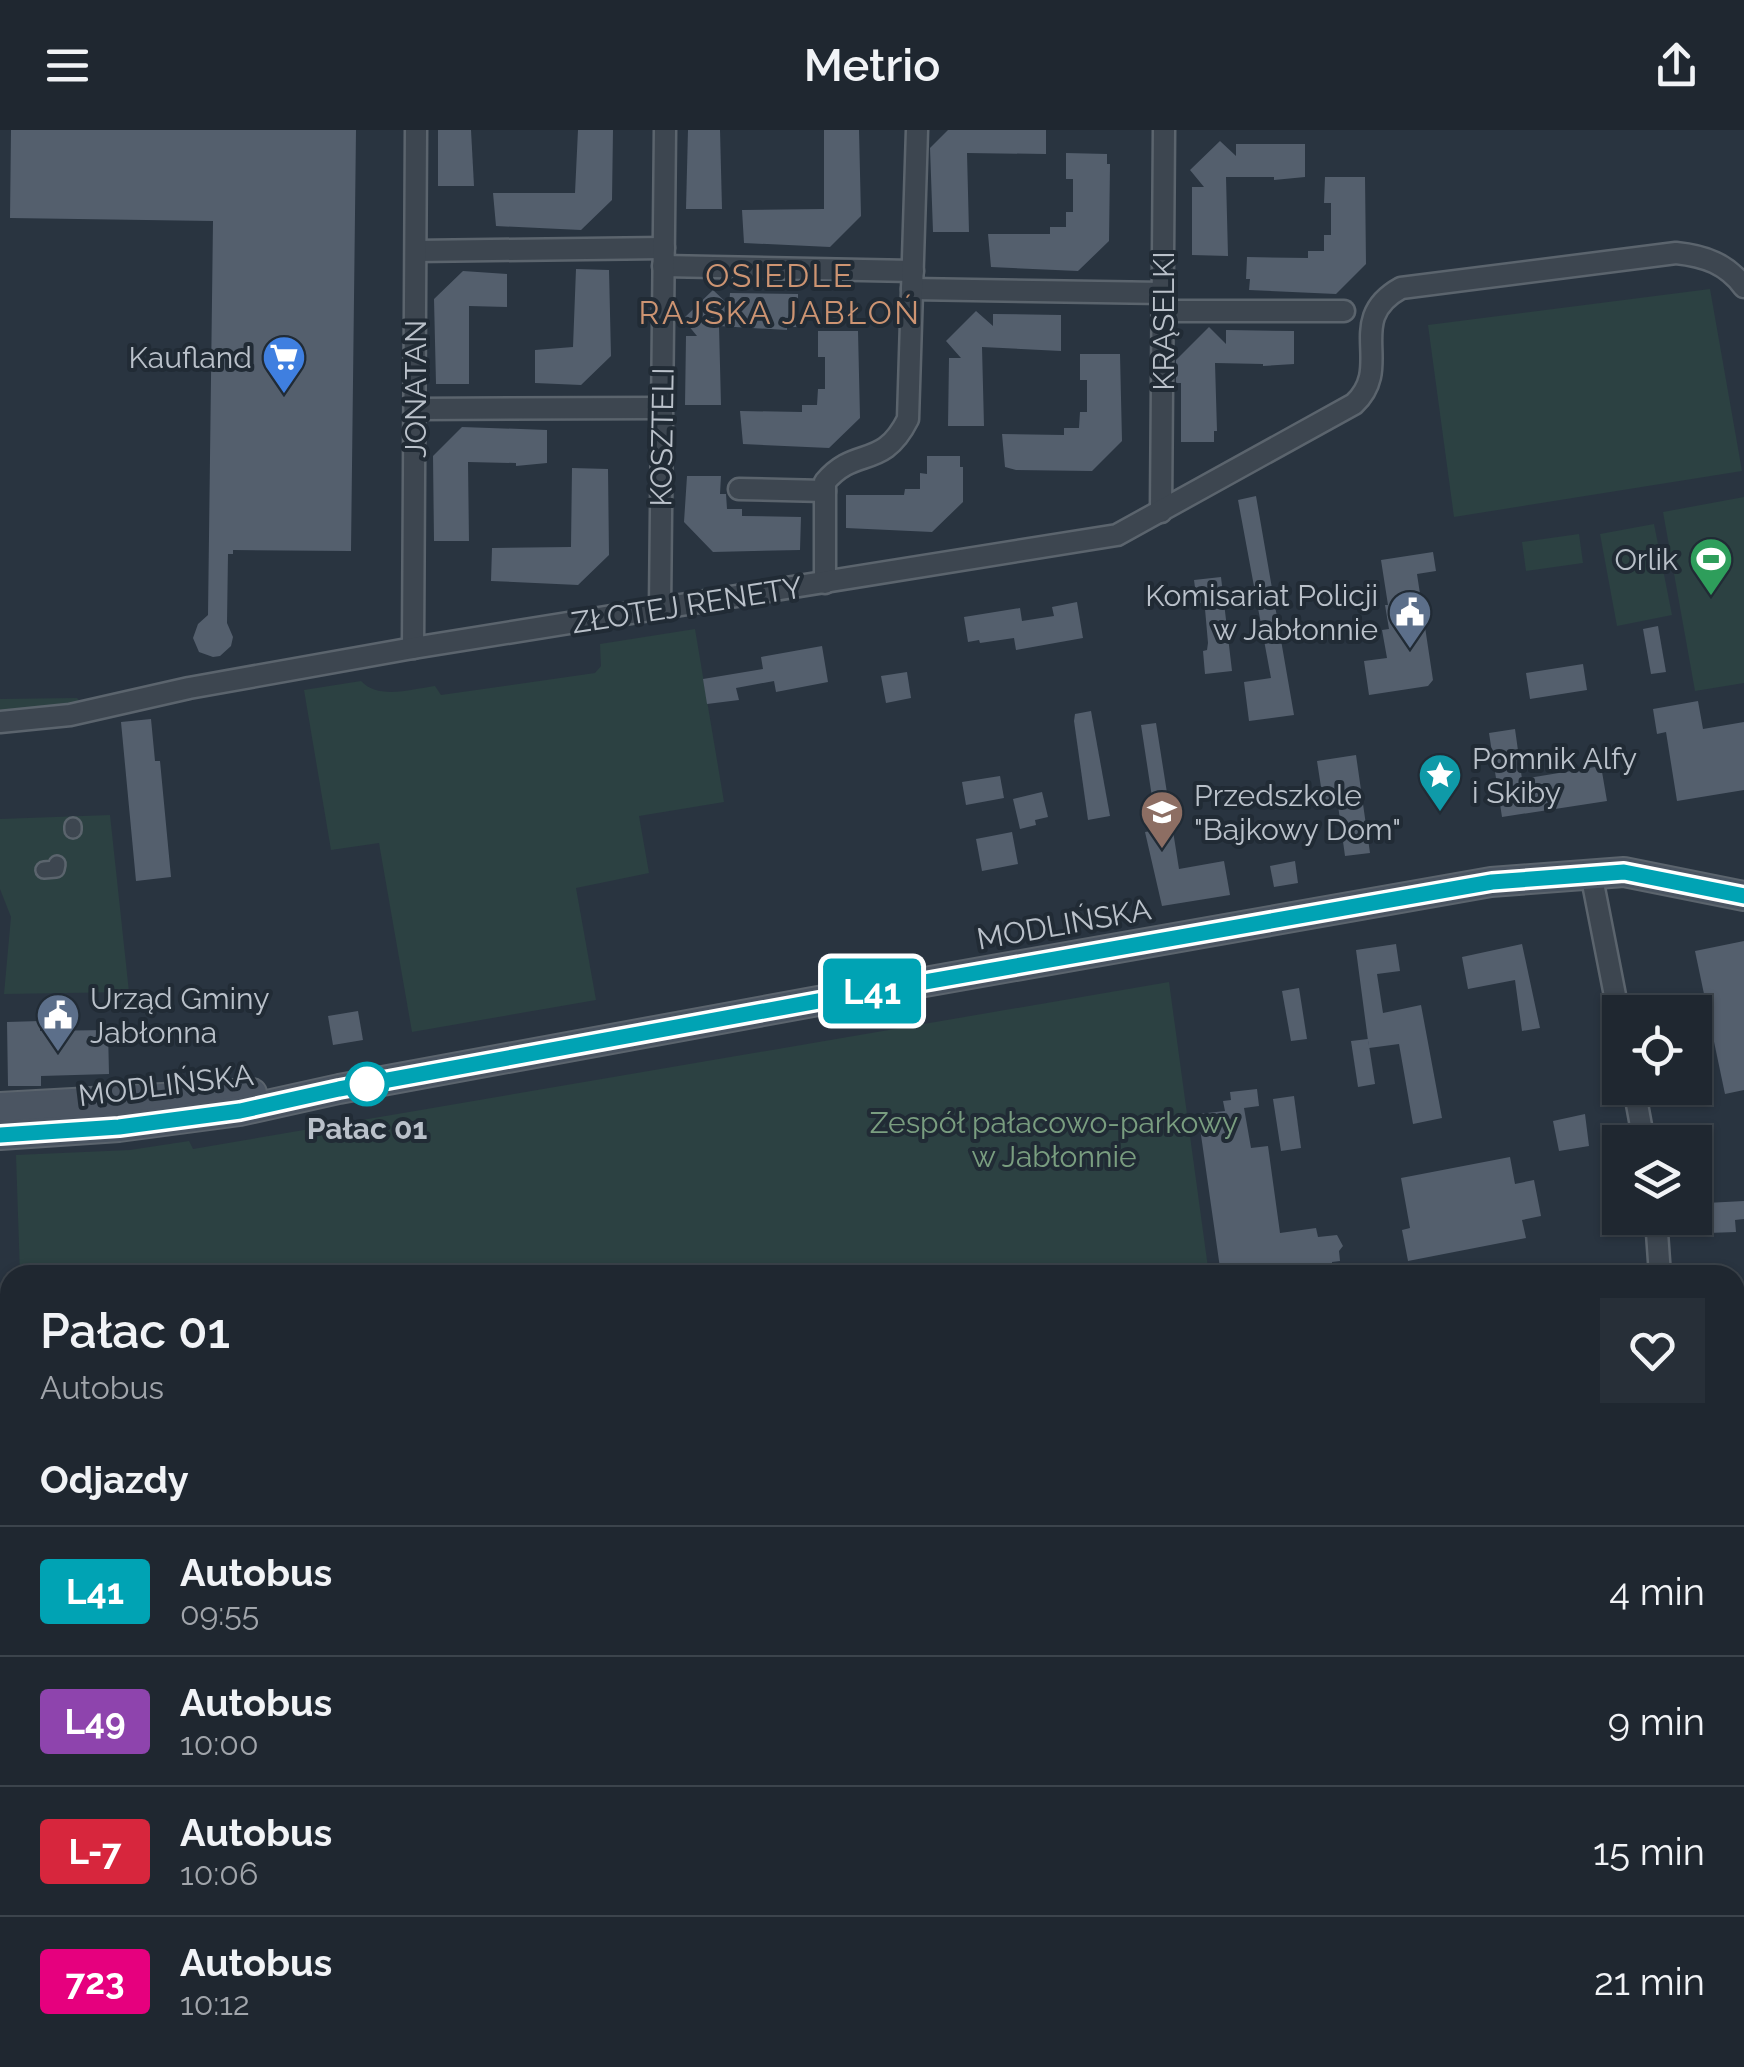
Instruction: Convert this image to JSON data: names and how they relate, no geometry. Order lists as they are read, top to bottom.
{
  "streets": {
    "main road": ["MODLIŃSKA"],
    "street": [
      "KRĄSELKI",
      "JONATAN",
      "KOSZTELI",
      "ZŁOTEJ RENETY"
    ]
  },
  "crossings": [
    ["KRĄSELKI", "ZŁOTEJ RENETY"],
    ["JONATAN", "ZŁOTEJ RENETY"],
    ["KOSZTELI", "ZŁOTEJ RENETY"]
  ],
  "districts": ["OSIEDLE RAJSKA JABŁOŃ"],
  "parks": ["Zespół pałacowo-parkowy w Jabłonnie"],
  "places": {
    "supermarket": ["Kaufland"],
    "sports": ["Orlik"],
    "public building": ["Komisariat Policji w Jabłonnie", "Urząd Gminy Jabłonna"],
    "place": ["Pomnik Alfy i Skiby"],
    "school or university": ["Przedszkole \"Bajkowy Dom\""],
    "other": ["Pałac 01"]
  },
  "lines": ["bus line L41"],
  "page": {
    "header": "Metrio",
    "on_map": "L41",
    "heading": [
      ["Pałac 01", "Autobus"],
      "Odjazdy"
    ],
    "list": [
      {
        "mark": "L41",
        "name": "Autobus",
        "note": "09:55",
        "value": "4 min"
      },
      {
        "mark": "L49",
        "name": "Autobus",
        "note": "10:00",
        "value": "9 min"
      },
      {
        "mark": "L-7",
        "name": "Autobus",
        "note": "10:06",
        "value": "15 min"
      },
      {
        "mark": "723",
        "name": "Autobus",
        "note": "10:12",
        "value": "21 min"
      }
    ]
  }
}
